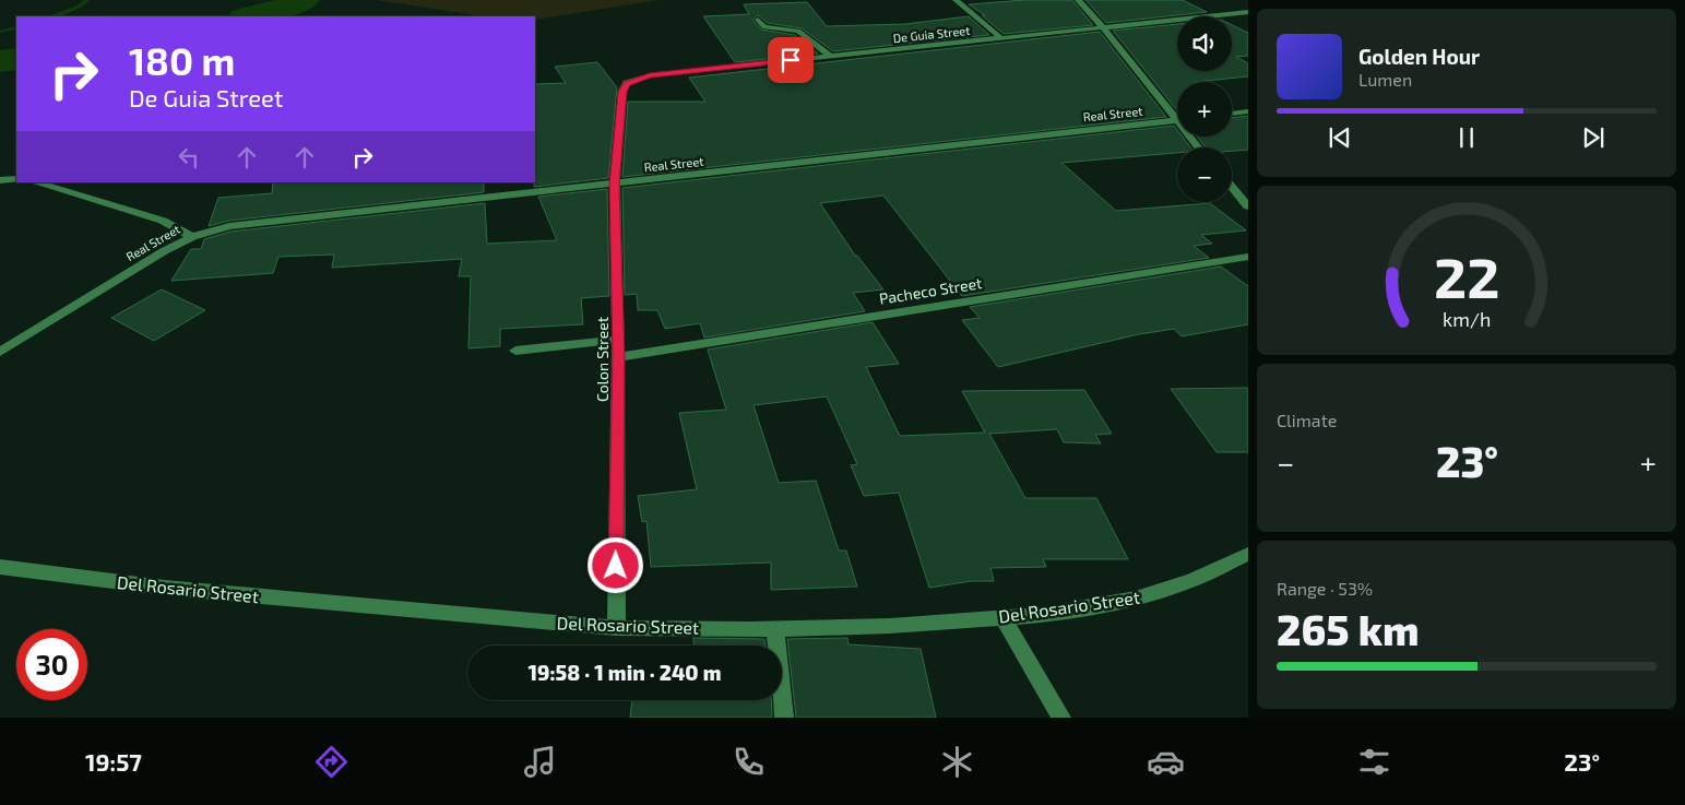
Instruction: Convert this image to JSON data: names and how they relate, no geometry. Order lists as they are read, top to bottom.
{
  "streets": {
    "street": [
      "De Guia Street",
      "Real Street",
      "Pacheco Street",
      "Colon Street",
      "Del Rosario Street"
    ]
  },
  "crossings": [
    ["De Guia Street", "Colon Street"],
    ["Real Street", "Colon Street"],
    ["Pacheco Street", "Colon Street"],
    ["Colon Street", "Del Rosario Street"]
  ],
  "page": {
    "map_buttons": ["+", "−"],
    "turn": ["180 m", "De Guia Street"],
    "song": ["Golden Hour", "Lumen"],
    "tile": [
      "Climate",
      ["Range · 53%", "265 km"]
    ],
    "heat": ["−", "23°", "+"],
    "limit": "30",
    "trip": "19:58 · 1 min · 240 m",
    "tabs": ["19:57", "23°"],
    "gauge": ["22", "km/h"]
  }
}
